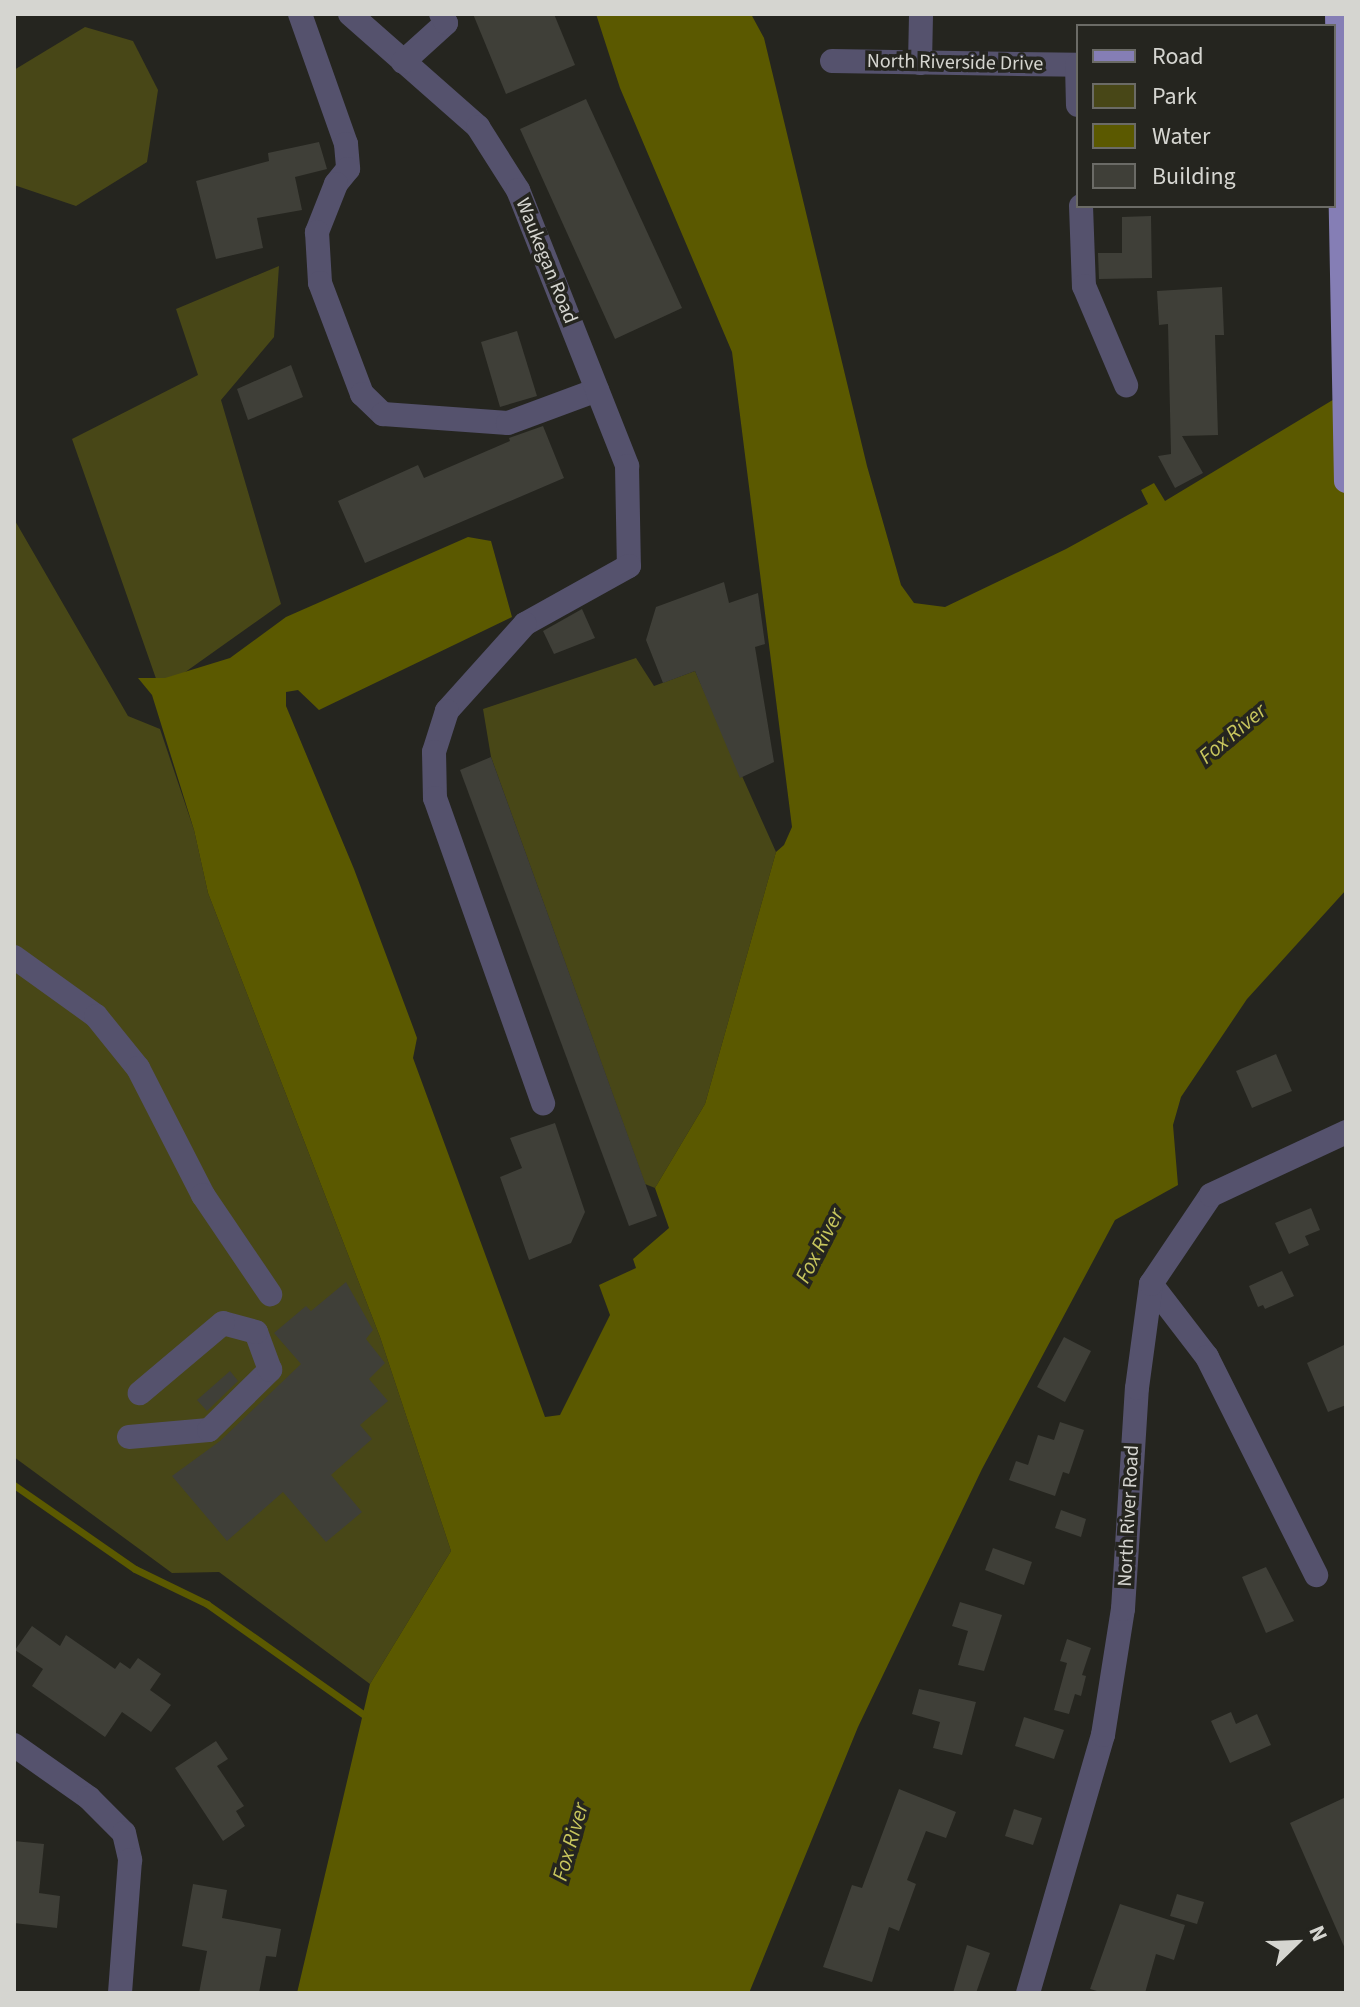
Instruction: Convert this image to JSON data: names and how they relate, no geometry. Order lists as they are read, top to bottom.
{
  "streets": {
    "street": ["North Riverside Drive", "Waukegan Road", "North River Road"]
  },
  "water": ["Fox River"],
  "legend": [
    "Road",
    "Park",
    "Water",
    "Building"
  ],
  "north": "top right"
}
